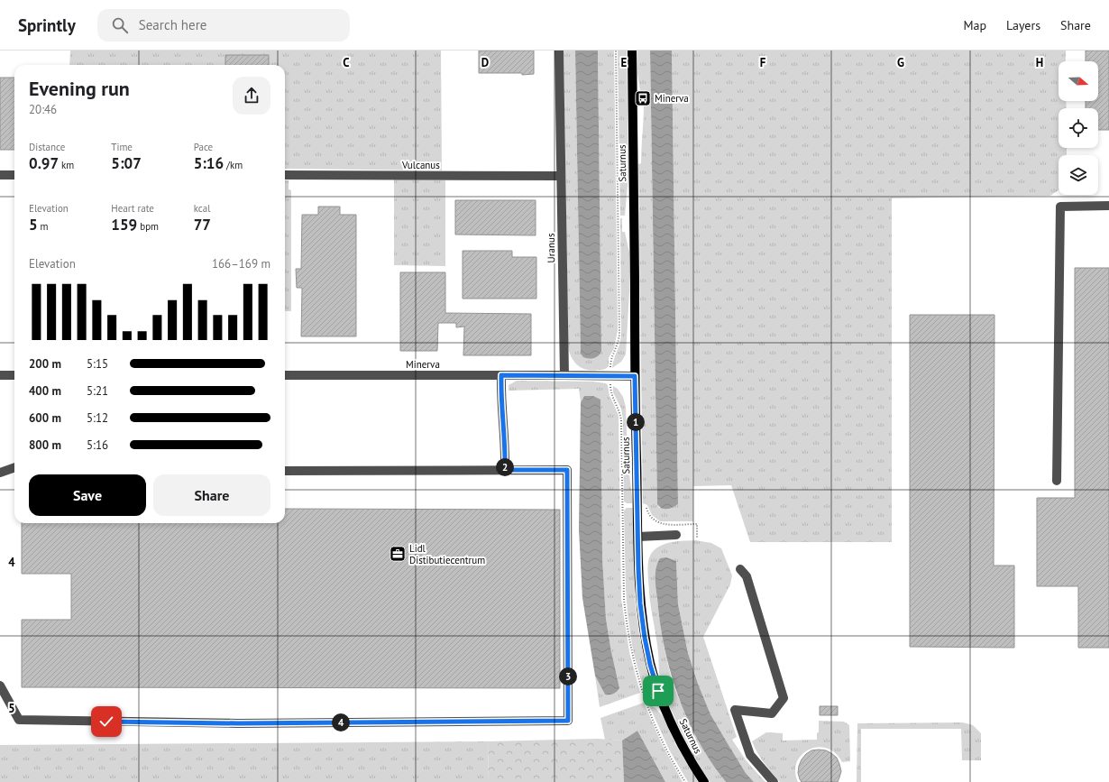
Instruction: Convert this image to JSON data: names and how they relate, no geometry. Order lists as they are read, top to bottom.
{
  "streets": {
    "main road": ["Saturnus"],
    "street": ["Vulcanus", "Uranus", "Minerva"]
  },
  "crossings": [
    ["Vulcanus", "Uranus"],
    ["Uranus", "Minerva"]
  ],
  "places": {
    "bus stop": ["Minerva"],
    "office": ["Lidl Distibutiecentrum"]
  },
  "north": "right",
  "page": {
    "header": "Sprintly",
    "search": "Search here",
    "nav": ["Map", "Layers", "Share"],
    "heading": ["Evening run", "20:46"],
    "stats": [
      ["Distance", "0.97 km"],
      ["Time", "5:07"],
      ["Pace", "5:16 /km"],
      ["Elevation", "5 m"],
      ["Heart rate", "159 bpm"],
      ["kcal", "77"]
    ],
    "chart": ["Elevation", "166–169 m"],
    "list": [
      {
        "name": "200 m",
        "note": "5:15"
      },
      {
        "name": "400 m",
        "note": "5:21"
      },
      {
        "name": "600 m",
        "note": "5:12"
      },
      {
        "name": "800 m",
        "note": "5:16"
      }
    ],
    "pins": [
      "1",
      "2",
      "3",
      "4"
    ],
    "buttons": ["Save", "Share"]
  },
  "grid": {
    "columns": [
      "C",
      "D",
      "E",
      "F",
      "G",
      "H"
    ],
    "rows": ["4", "5"]
  }
}
